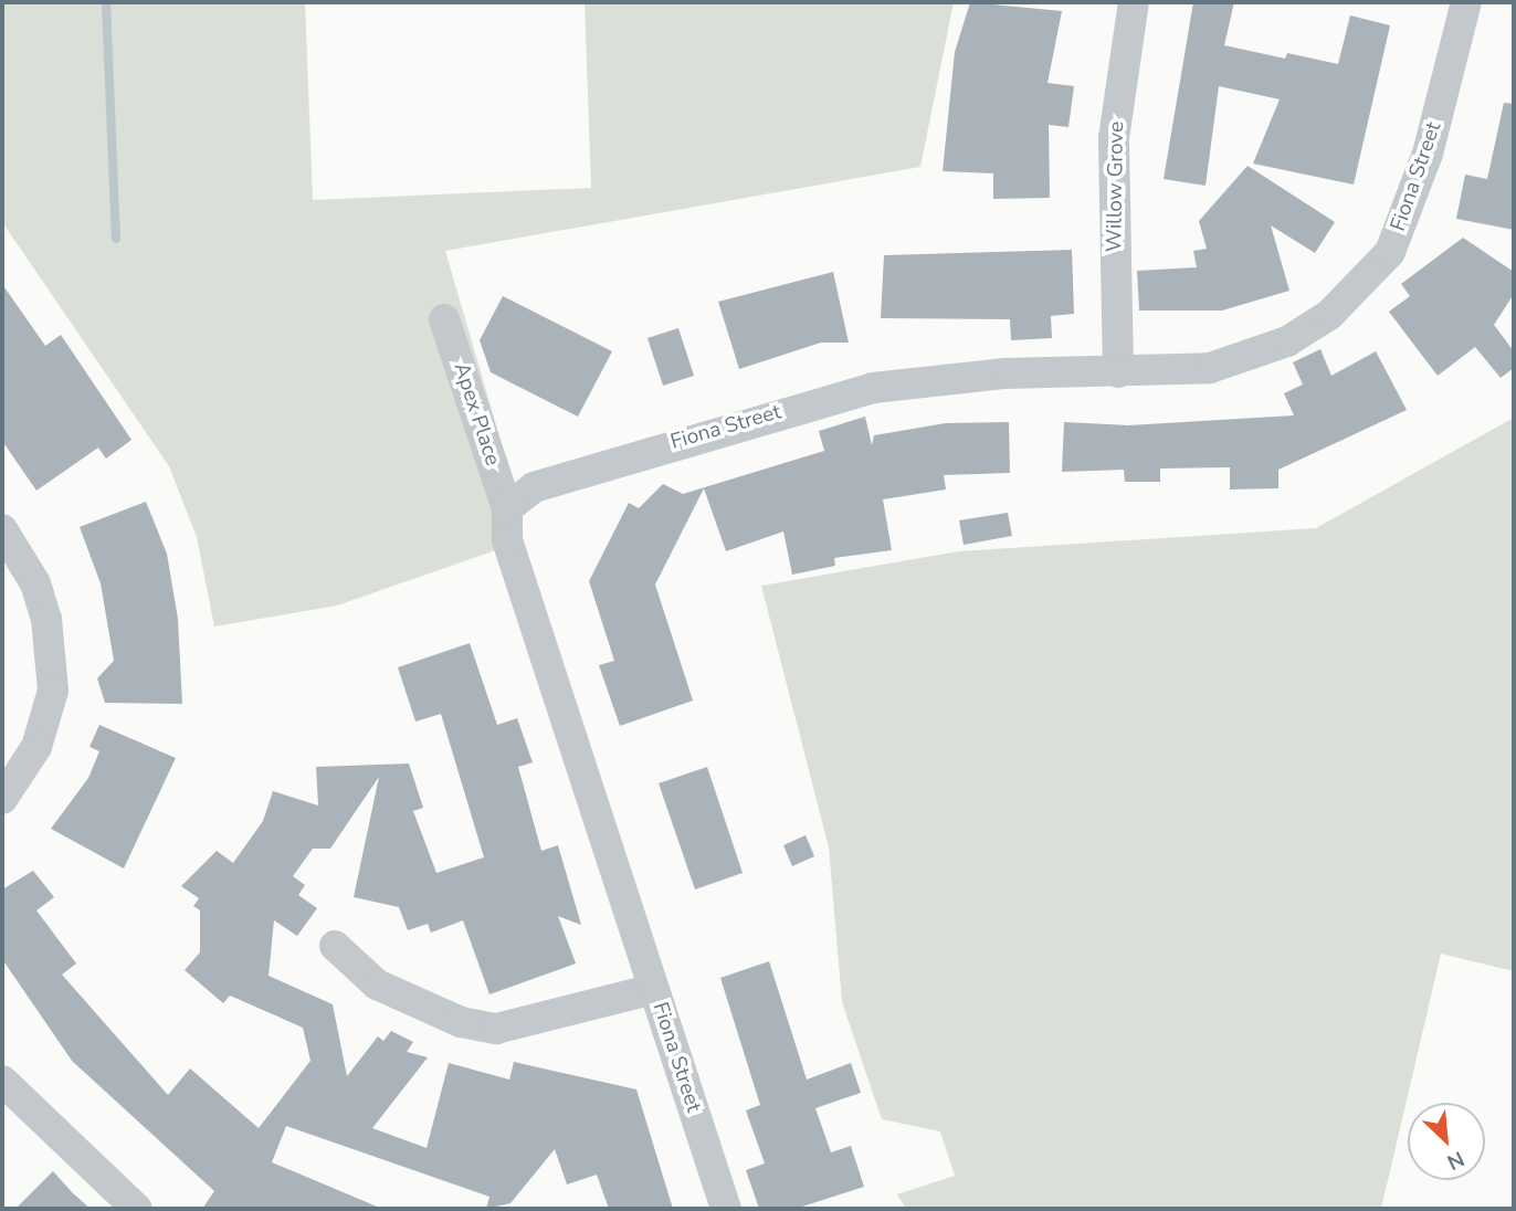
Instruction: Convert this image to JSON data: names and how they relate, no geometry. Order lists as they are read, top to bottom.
{
  "streets": {
    "street": ["Fiona Street", "Willow Grove", "Apex Place"]
  },
  "crossings": [
    ["Fiona Street", "Willow Grove"],
    ["Fiona Street", "Apex Place"]
  ],
  "north": "bottom right"
}
